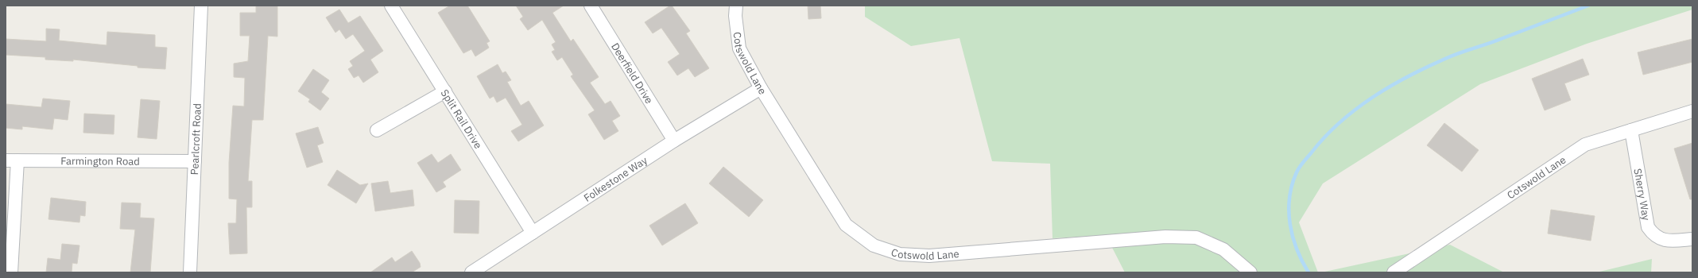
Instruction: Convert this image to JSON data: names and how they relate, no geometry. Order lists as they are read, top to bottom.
{
  "streets": {
    "street": [
      "Cotswold Lane",
      "Deerfield Drive",
      "Split Rail Drive",
      "Pearlcroft Road",
      "Farmington Road",
      "Folkestone Way",
      "Sherry Way"
    ]
  },
  "crossings": [
    ["Cotswold Lane", "Folkestone Way"],
    ["Cotswold Lane", "Sherry Way"],
    ["Deerfield Drive", "Folkestone Way"],
    ["Split Rail Drive", "Folkestone Way"],
    ["Pearlcroft Road", "Farmington Road"]
  ]
}
